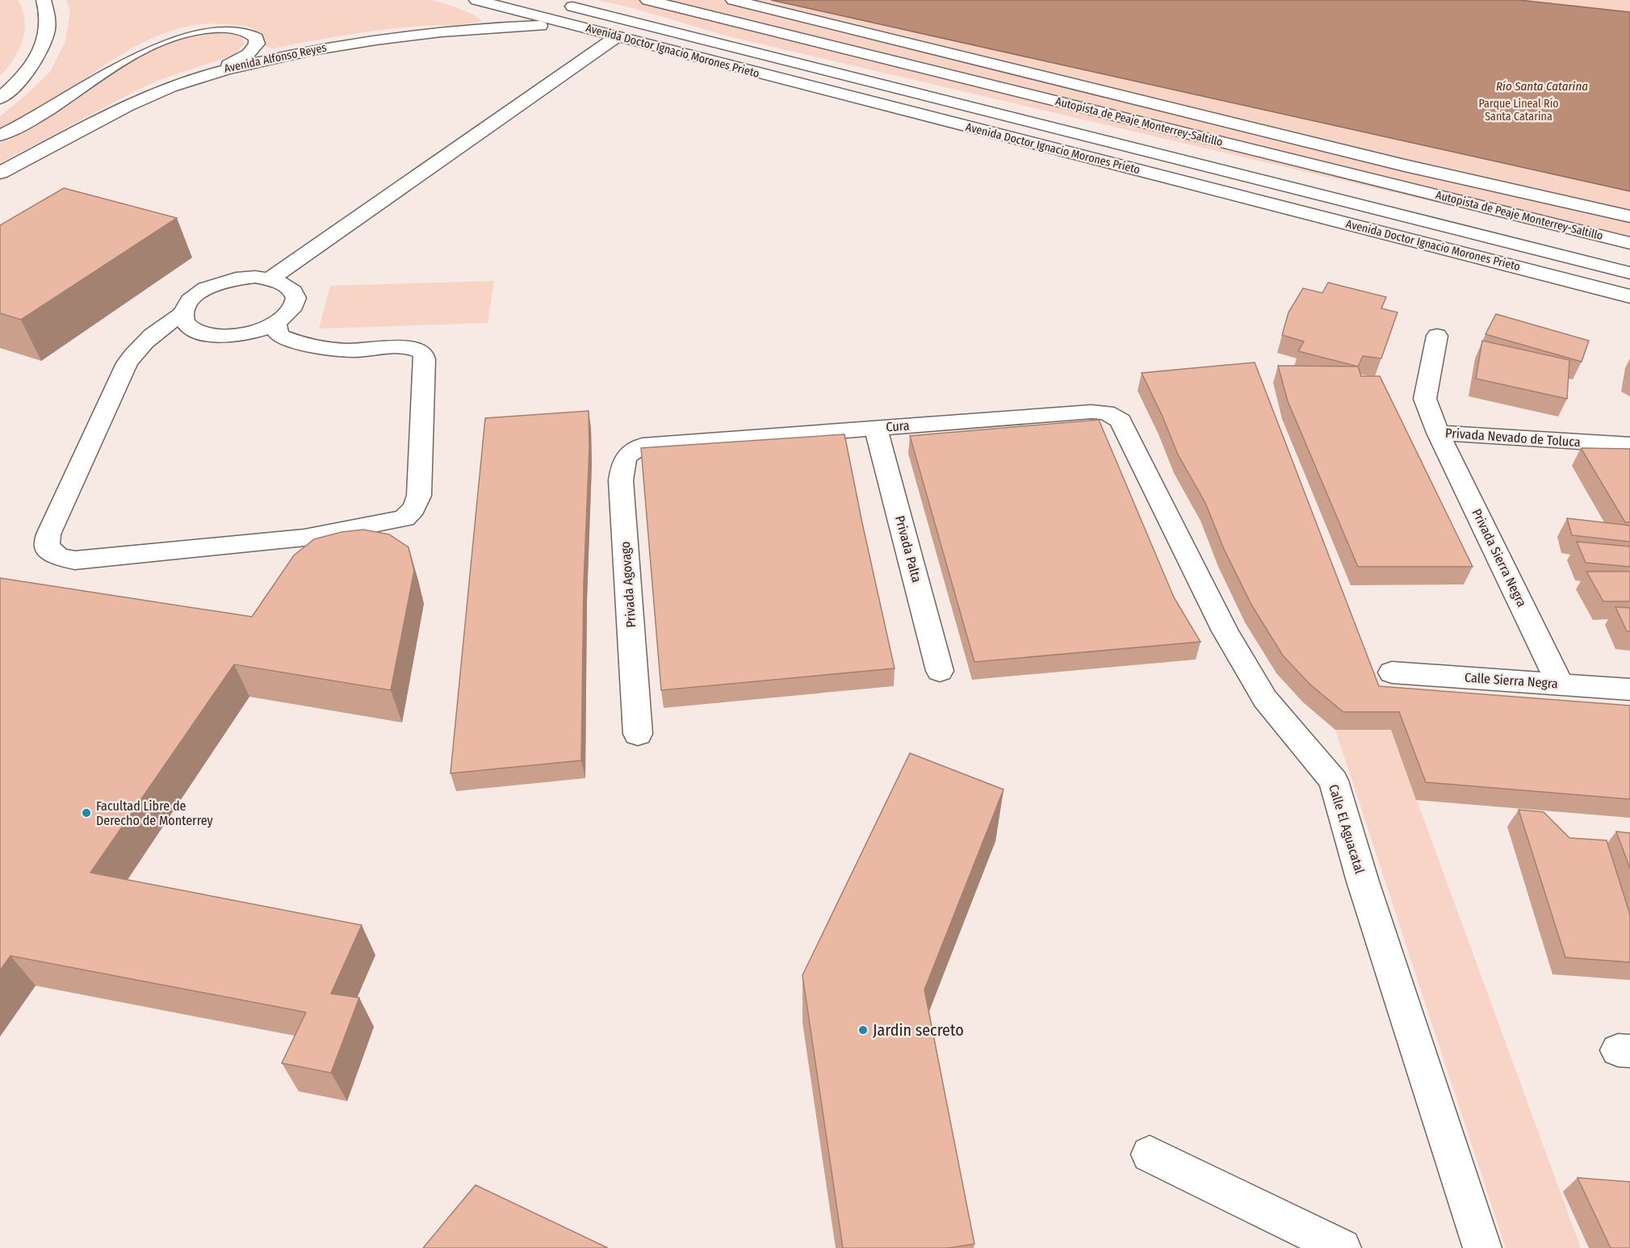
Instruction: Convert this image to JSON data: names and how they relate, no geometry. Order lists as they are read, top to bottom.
{
  "streets": {
    "main road": [
      "Avenida Doctor Ignacio Morones Prieto",
      "Avenida Alfonso Reyes",
      "Autopista de Peaje Monterrey-Saltillo",
      "Cura",
      "Privada Nevado de Toluca",
      "Privada Palta",
      "Privada Sierra Negra",
      "Privada Agovago",
      "Calle Sierra Negra",
      "Calle El Aguacatal"
    ]
  },
  "crossings": [
    ["Avenida Doctor Ignacio Morones Prieto", "Avenida Alfonso Reyes"],
    ["Cura", "Privada Palta"],
    ["Cura", "Privada Agovago"],
    ["Cura", "Calle El Aguacatal"],
    ["Privada Nevado de Toluca", "Privada Sierra Negra"],
    ["Privada Sierra Negra", "Calle Sierra Negra"]
  ],
  "water": ["Río Santa Catarina"],
  "parks": ["Parque Lineal Río Santa Catarina"],
  "places": ["Facultad Libre de Derecho de Monterrey", "Jardin secreto"]
}
